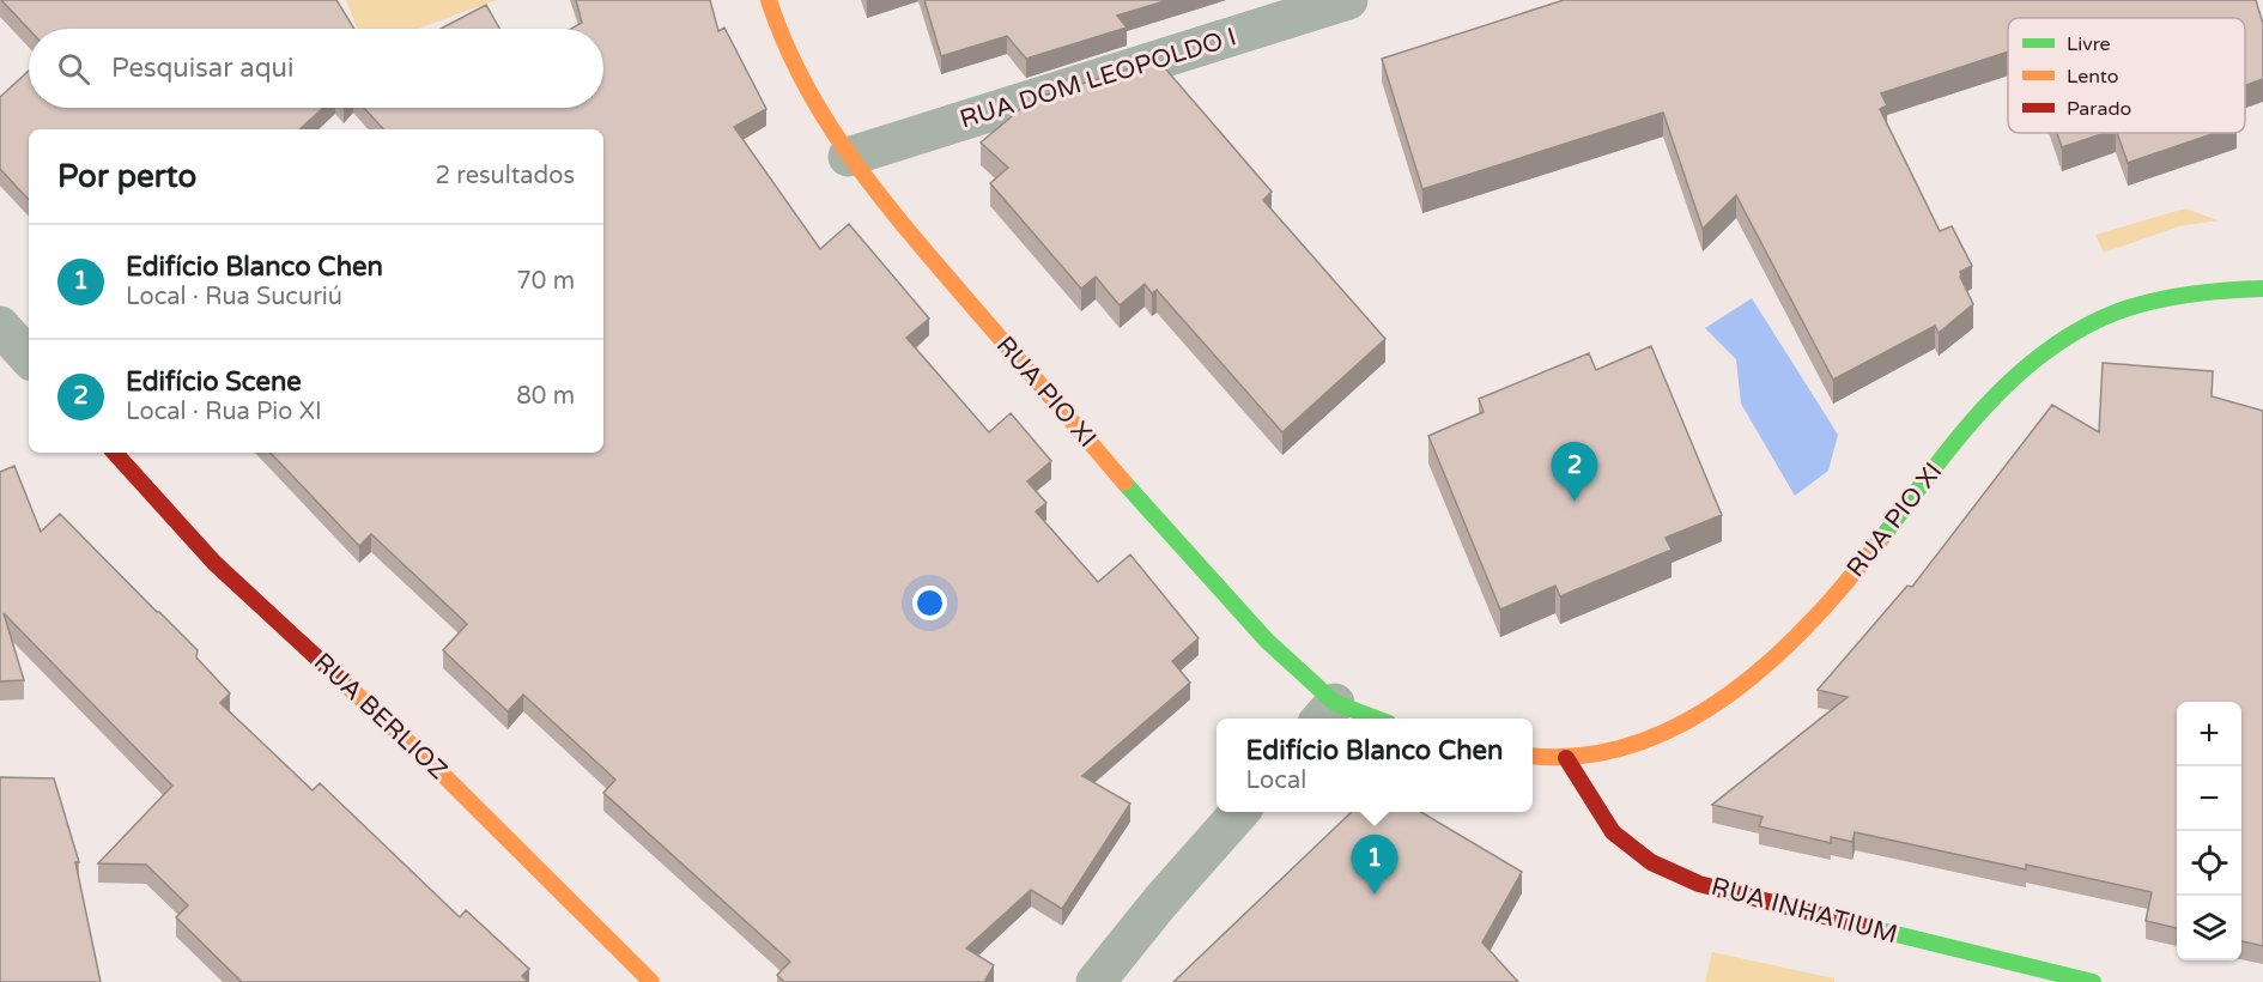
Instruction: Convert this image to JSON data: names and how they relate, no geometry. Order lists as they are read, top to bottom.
{
  "streets": {
    "street": [
      "RUA DOM LEOPOLDO I",
      "RUA PIO XI",
      "RUA BERLIOZ",
      "RUA INHATIUM"
    ]
  },
  "crossings": [
    ["RUA DOM LEOPOLDO I", "RUA PIO XI"],
    ["RUA PIO XI", "RUA INHATIUM"]
  ],
  "legend": ["Livre", "Lento", "Parado"],
  "page": {
    "search": "Pesquisar aqui",
    "heading": ["Por perto", "2 resultados"],
    "list": [
      {
        "mark": "1",
        "name": "Edifício Blanco Chen",
        "note": "Local · Rua Sucuriú",
        "value": "70 m"
      },
      {
        "mark": "2",
        "name": "Edifício Scene",
        "note": "Local · Rua Pio XI",
        "value": "80 m"
      }
    ],
    "pins": ["2", "1"],
    "map_buttons": ["+", "−"],
    "popup": ["Edifício Blanco Chen", "Local"]
  }
}
